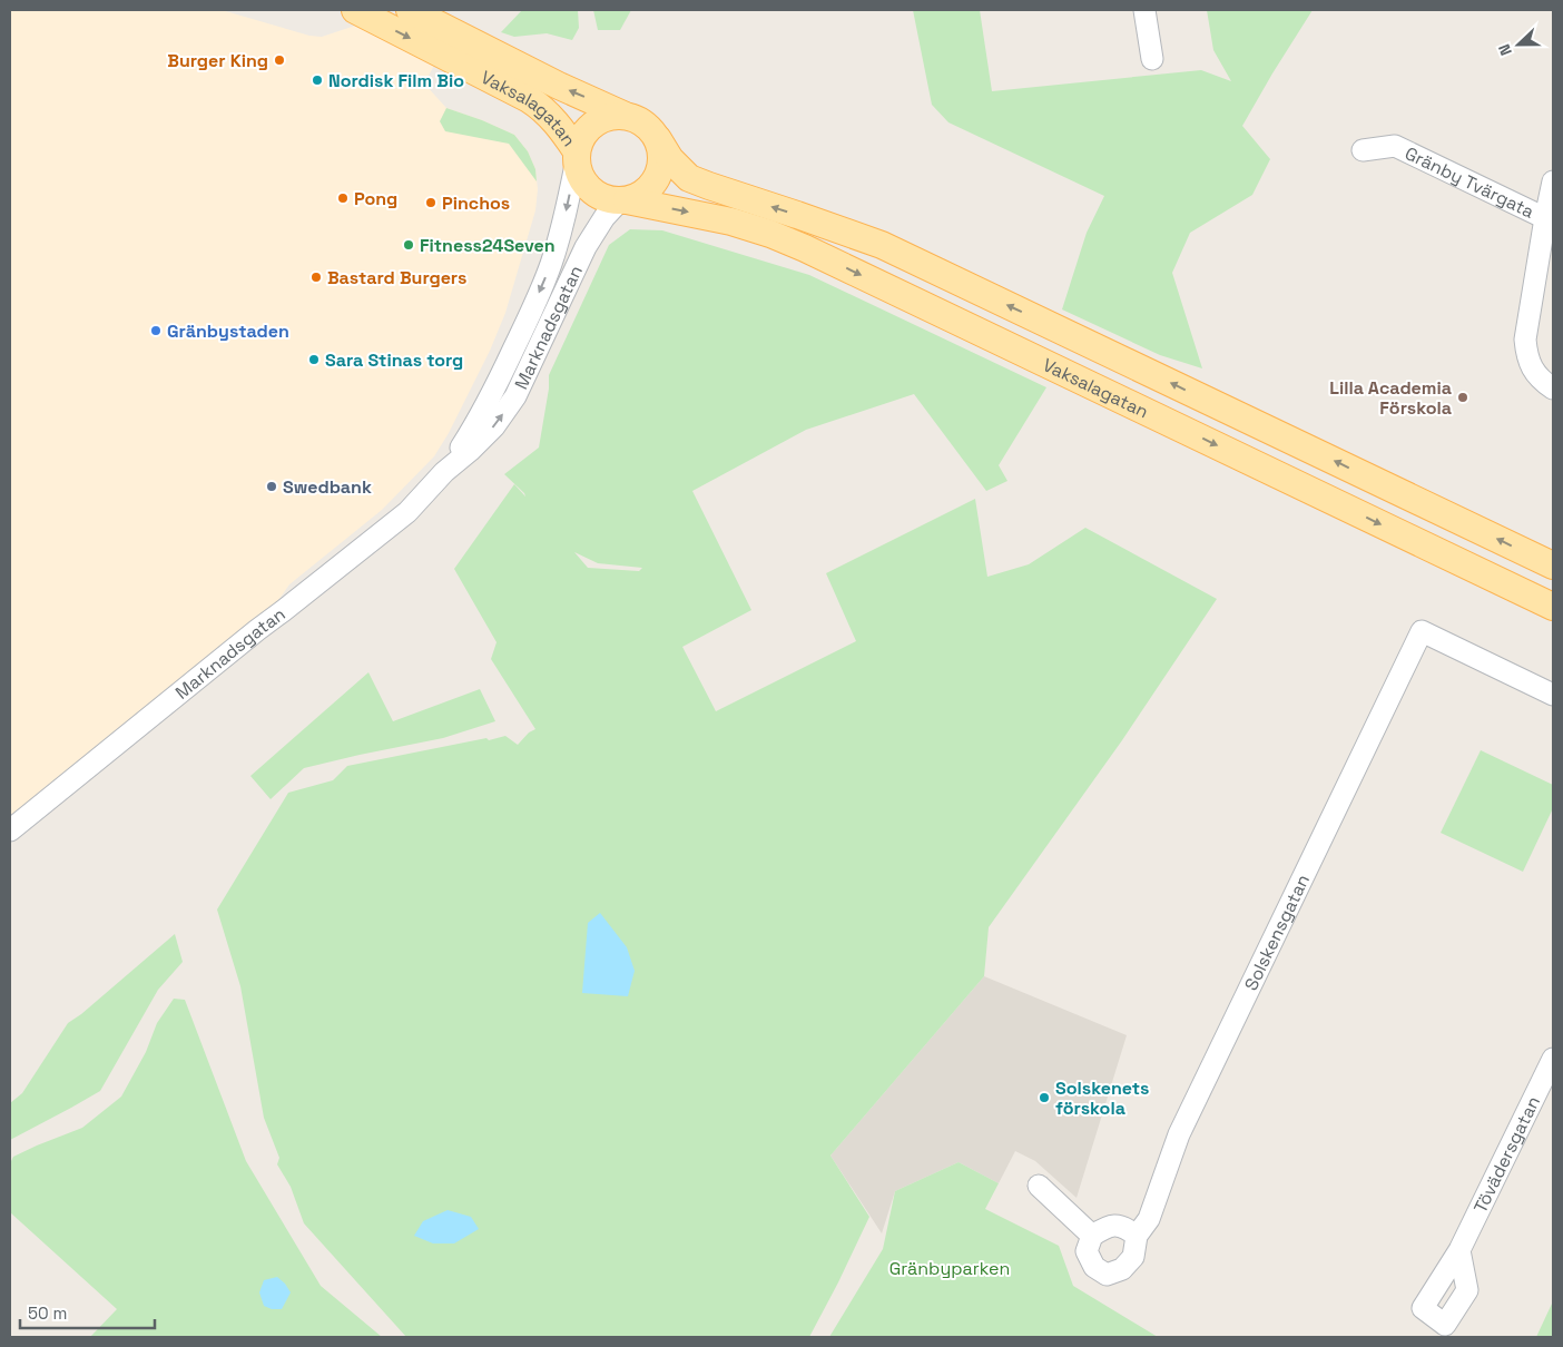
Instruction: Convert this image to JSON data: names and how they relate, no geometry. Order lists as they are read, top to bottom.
{
  "streets": {
    "main road": ["Vaksalagatan"],
    "street": [
      "Gränby Tvärgata",
      "Marknadsgatan",
      "Solskensgatan",
      "Tövädersgatan"
    ]
  },
  "crossings": [
    ["Vaksalagatan", "Marknadsgatan"]
  ],
  "parks": ["Gränbyparken"],
  "places": [
    "Burger King",
    "Nordisk Film Bio",
    "Pong",
    "Pinchos",
    "Fitness24Seven",
    "Bastard Burgers",
    "Gränbystaden",
    "Sara Stinas torg",
    "Lilla Academia Förskola",
    "Swedbank",
    "Solskenets förskola"
  ],
  "scale_bar": "50 m",
  "north": "left"
}
